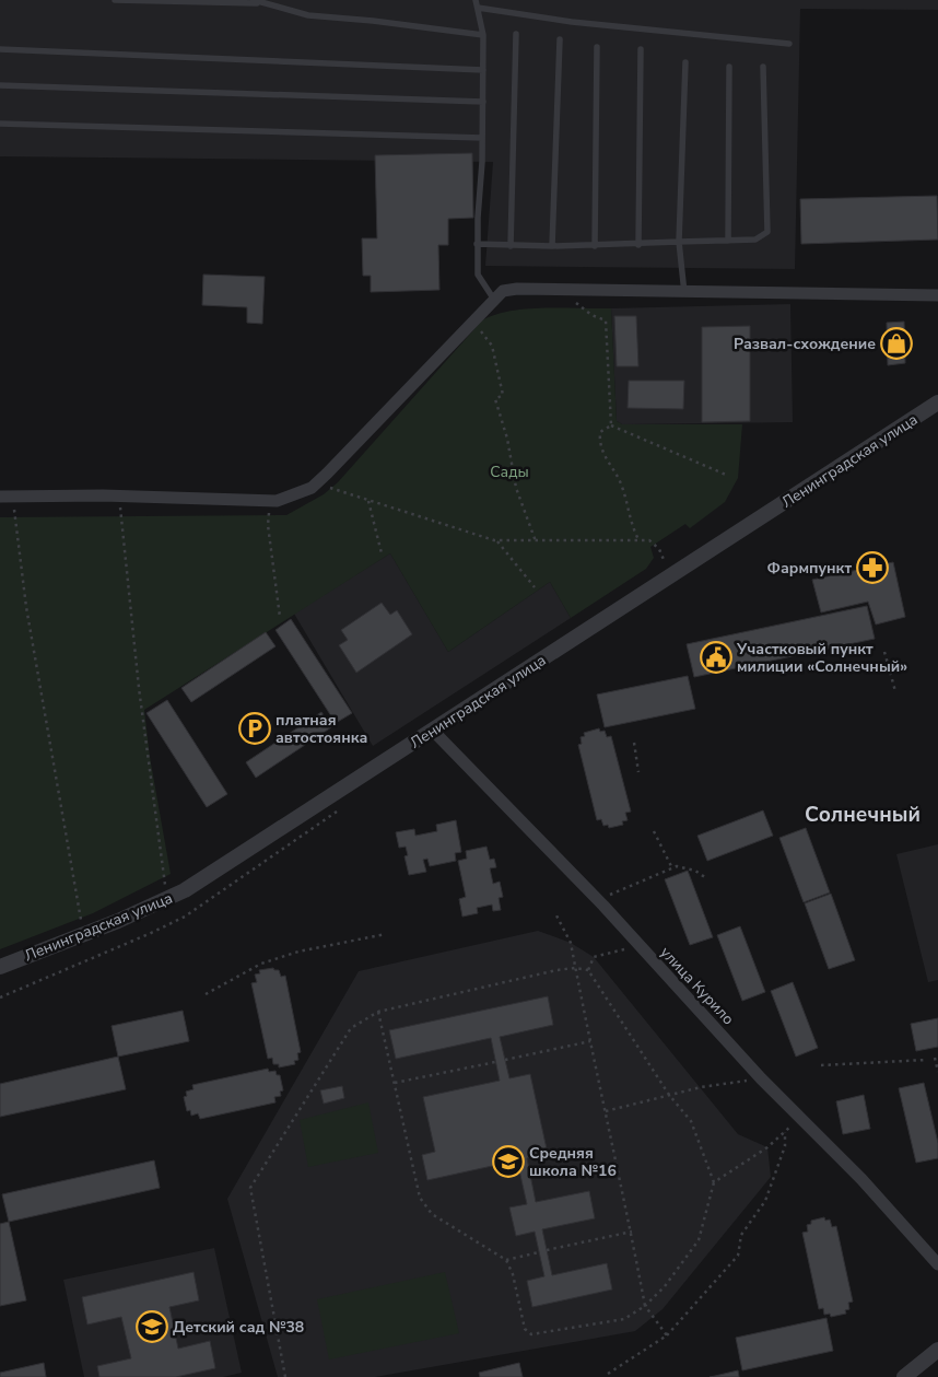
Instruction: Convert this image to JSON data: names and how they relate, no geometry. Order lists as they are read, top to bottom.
{
  "streets": {
    "street": ["Ленинградская улица", "улица Курило"]
  },
  "crossings": [
    ["Ленинградская улица", "улица Курило"]
  ],
  "districts": ["Солнечный"],
  "parks": ["Сады"],
  "places": {
    "shop": ["Развал-схождение"],
    "pharmacy": ["Фармпункт"],
    "public building": ["Участковый пункт милиции «Солнечный»"],
    "parking": ["платная автостоянка"],
    "school or university": ["Средняя школа №16", "Детский сад №38"]
  }
}
